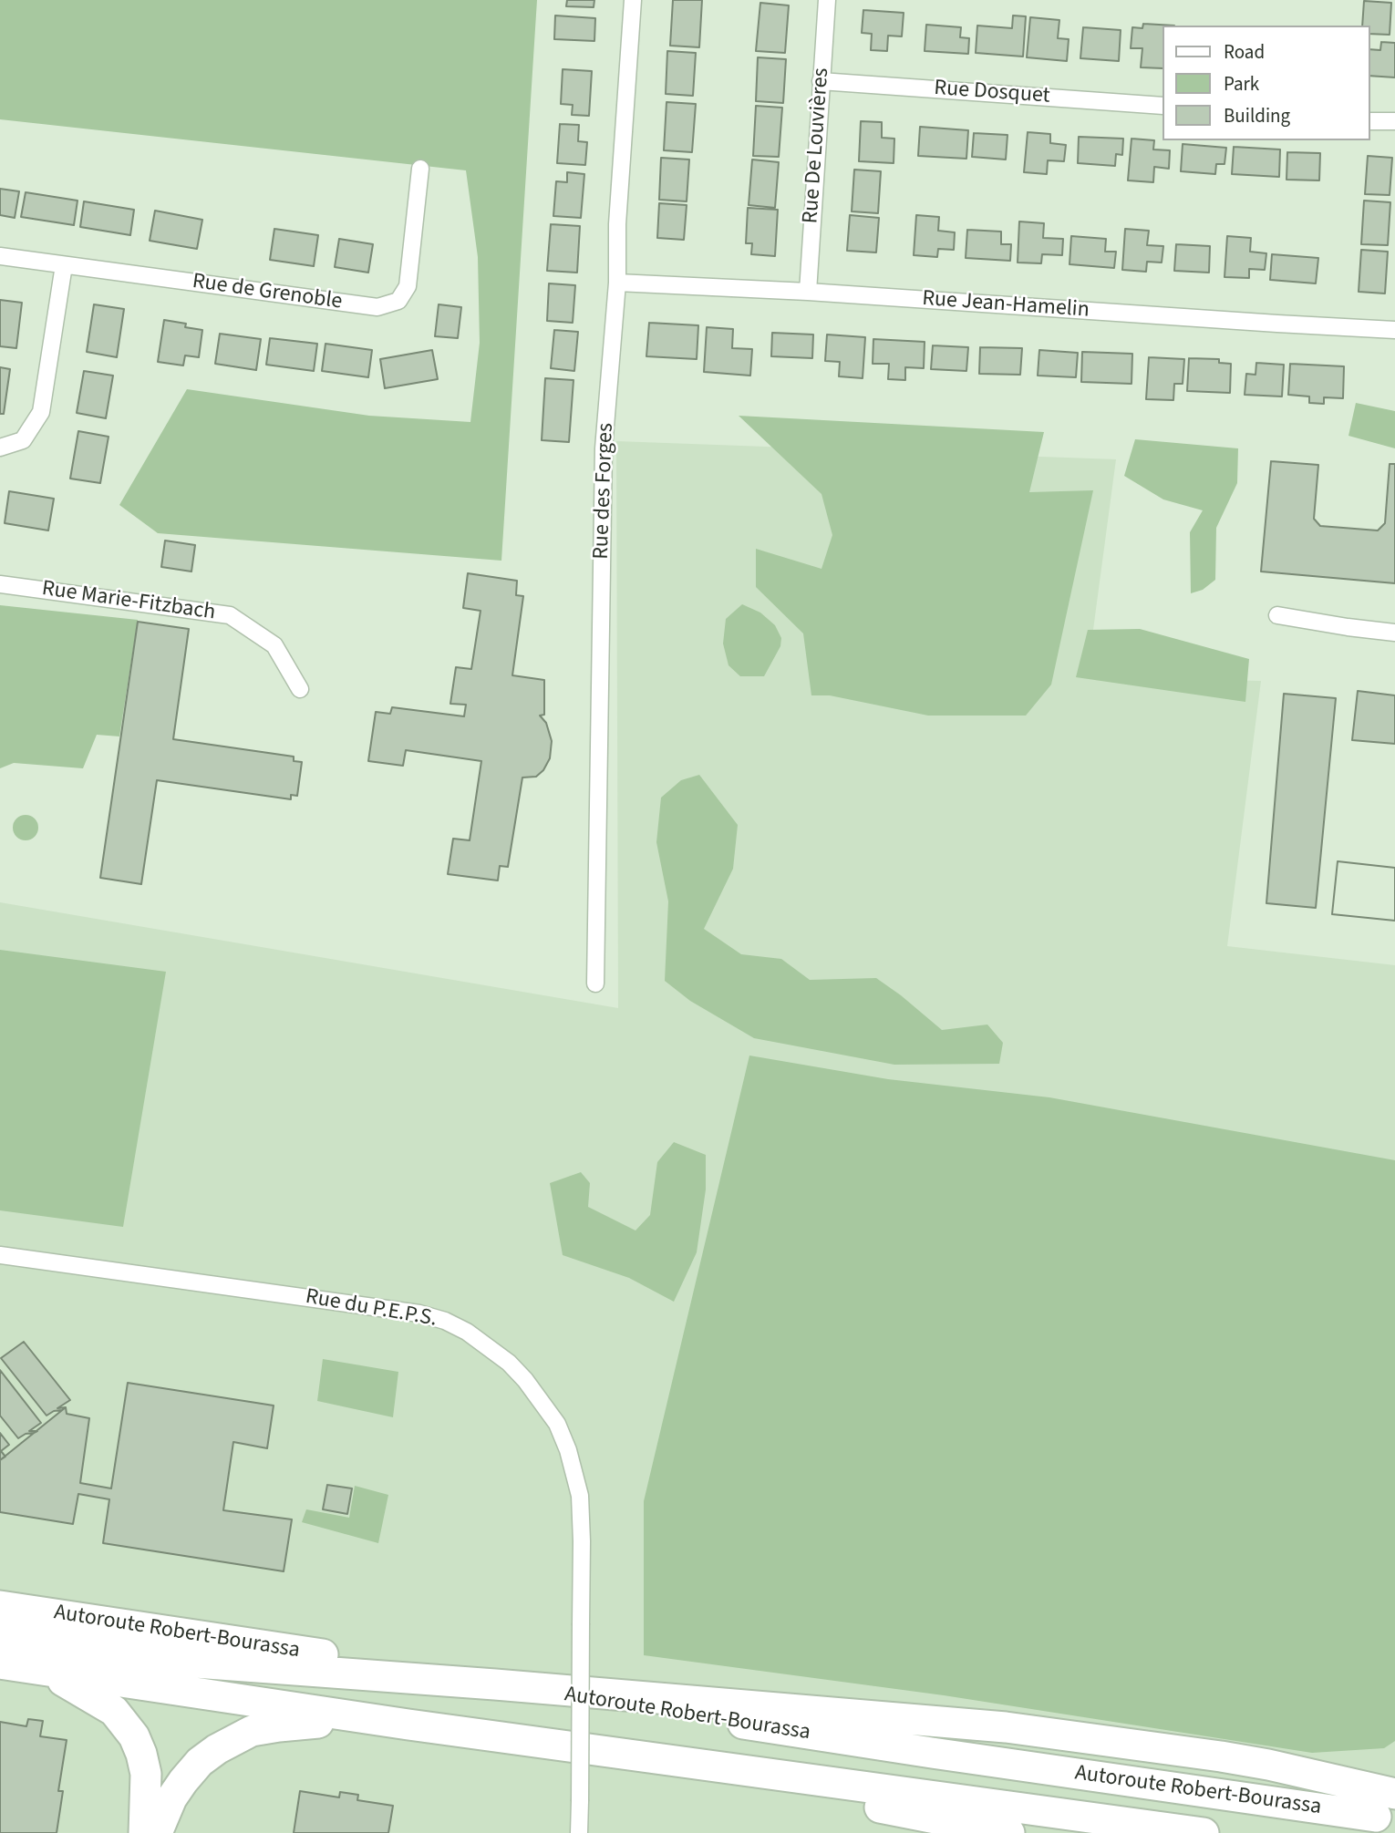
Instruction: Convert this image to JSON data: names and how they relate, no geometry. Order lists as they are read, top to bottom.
{
  "streets": {
    "highway": ["Autoroute Robert-Bourassa"],
    "street": [
      "Rue Dosquet",
      "Rue De Louvières",
      "Rue de Grenoble",
      "Rue Jean-Hamelin",
      "Rue des Forges",
      "Rue Marie-Fitzbach",
      "Rue du P.E.P.S."
    ]
  },
  "crossings": [
    ["Rue Dosquet", "Rue De Louvières"],
    ["Rue De Louvières", "Rue Jean-Hamelin"],
    ["Rue Jean-Hamelin", "Rue des Forges"]
  ],
  "legend": ["Road", "Park", "Building"]
}
